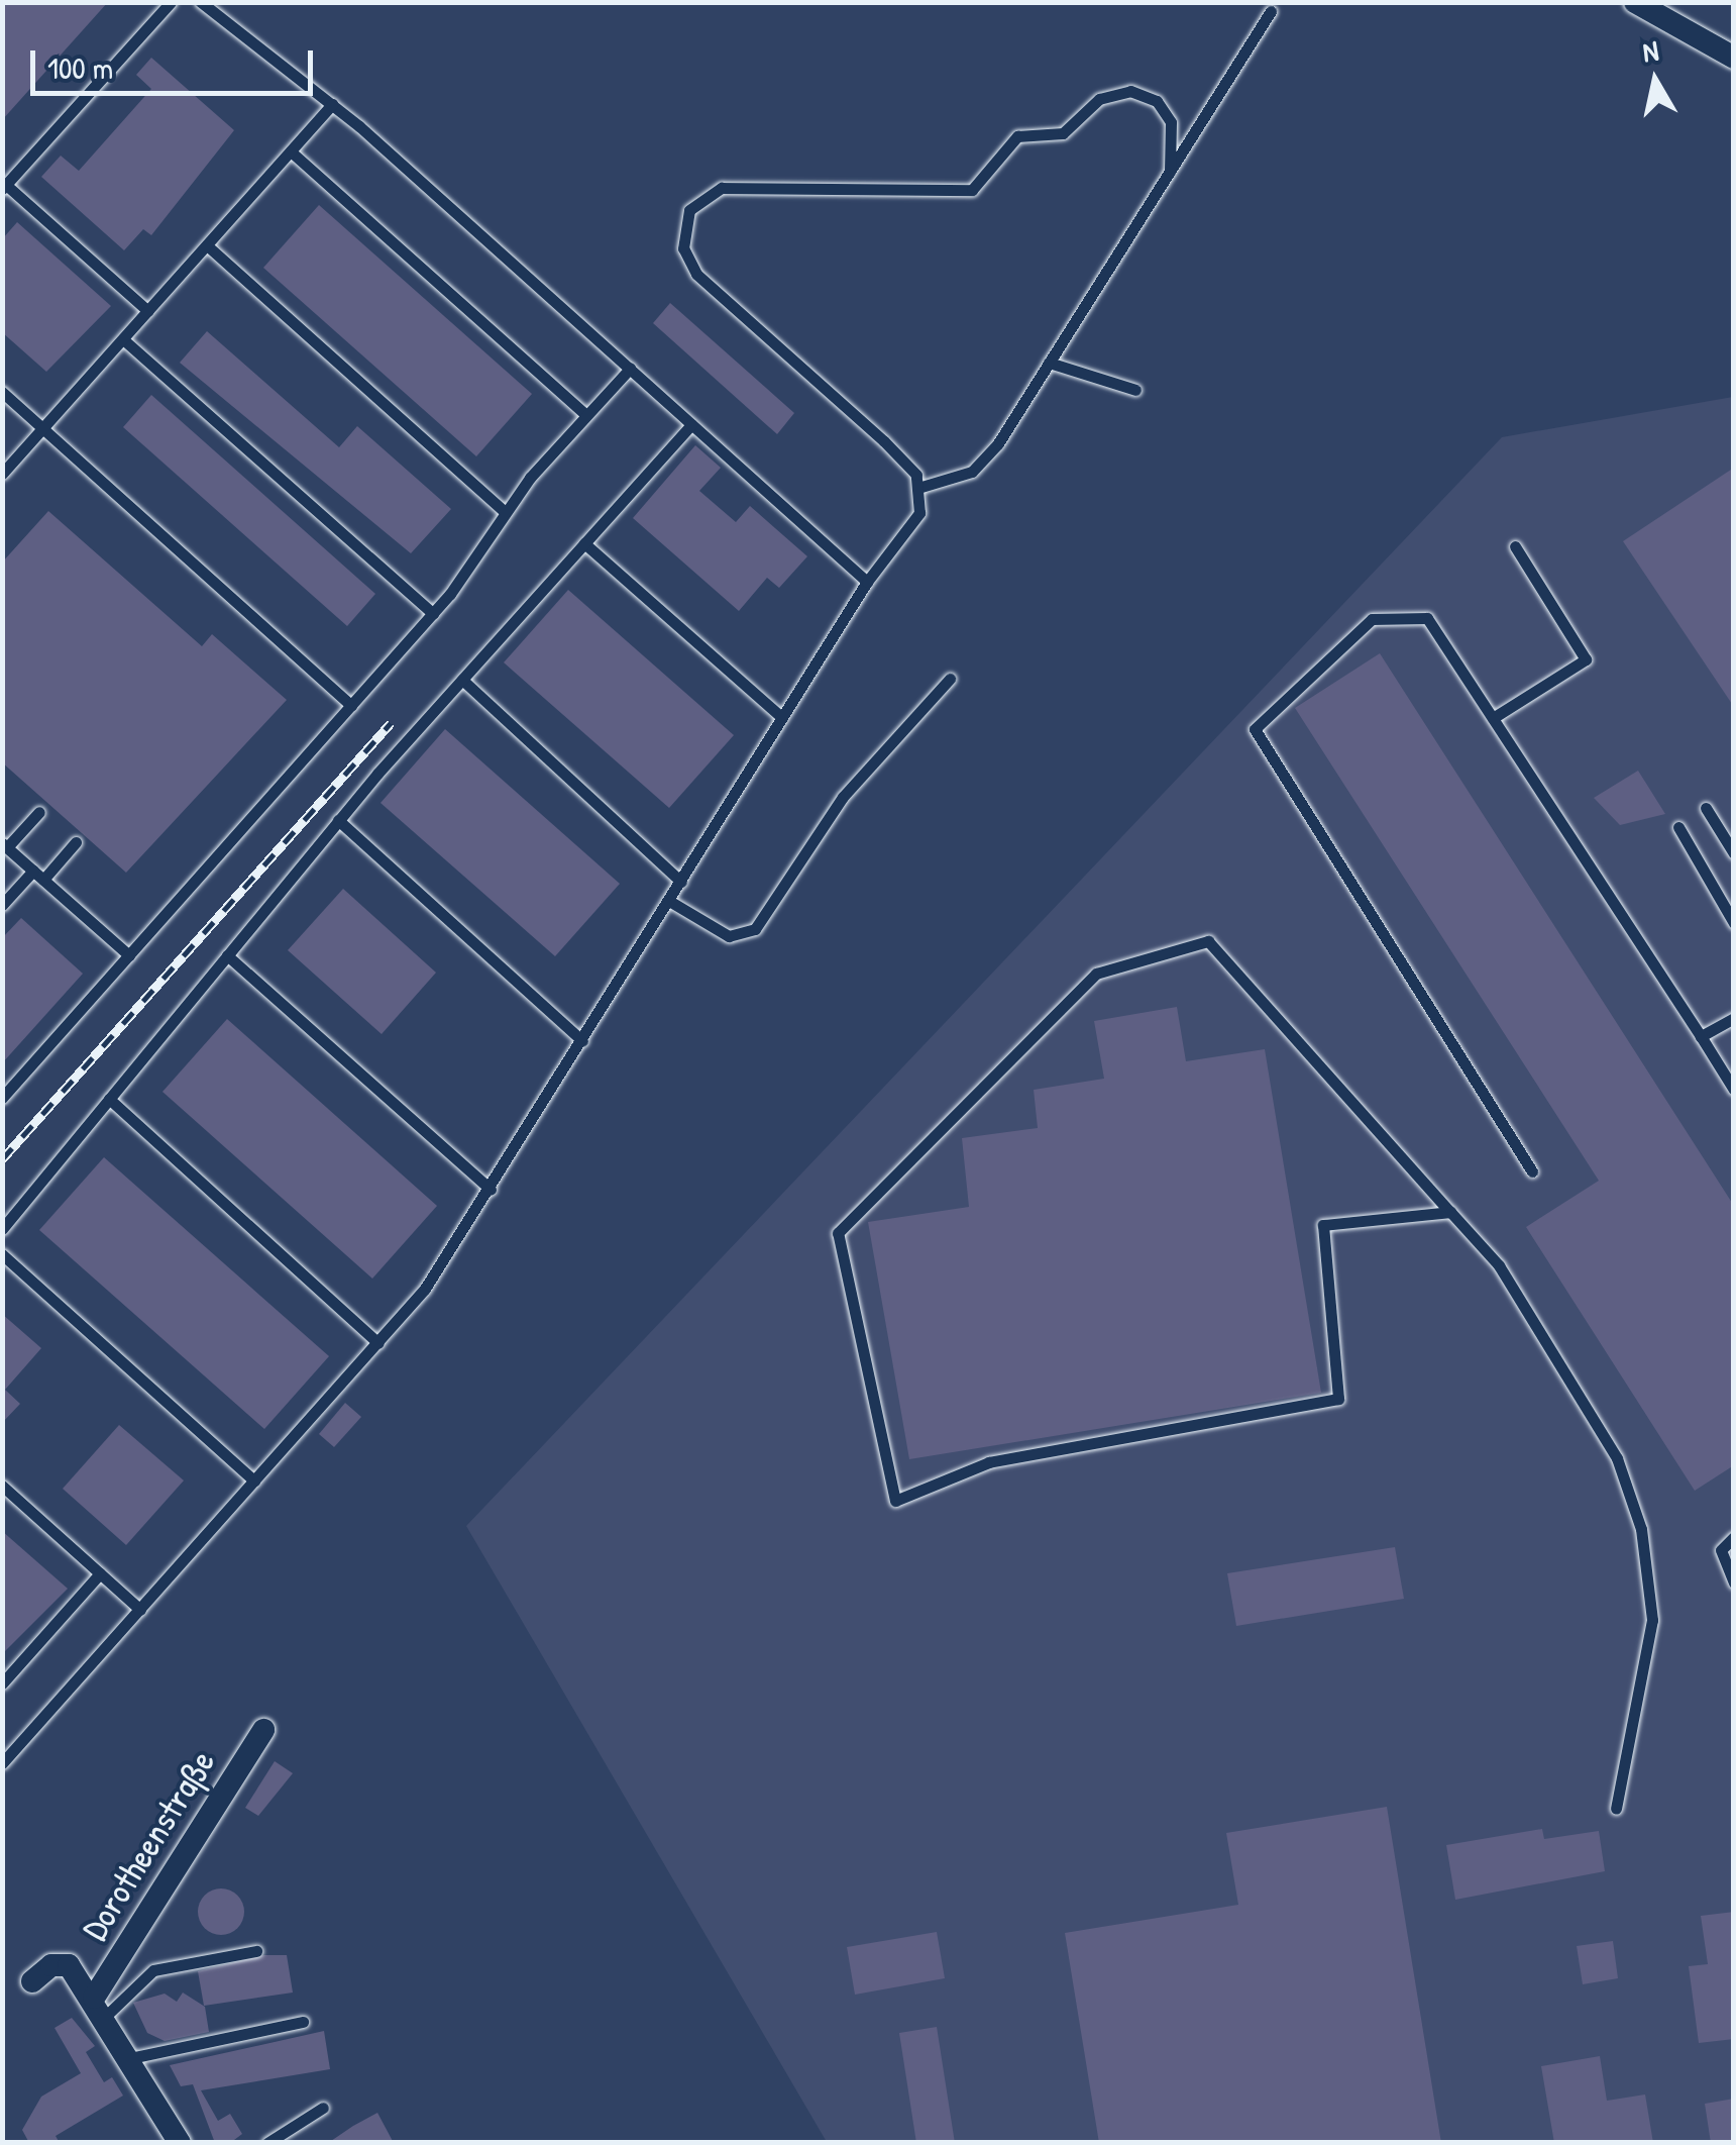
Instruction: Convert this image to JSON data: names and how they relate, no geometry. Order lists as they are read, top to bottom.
{
  "streets": {
    "street": ["Dorotheenstraße"]
  },
  "scale_bar": "100 m",
  "north": "top"
}
